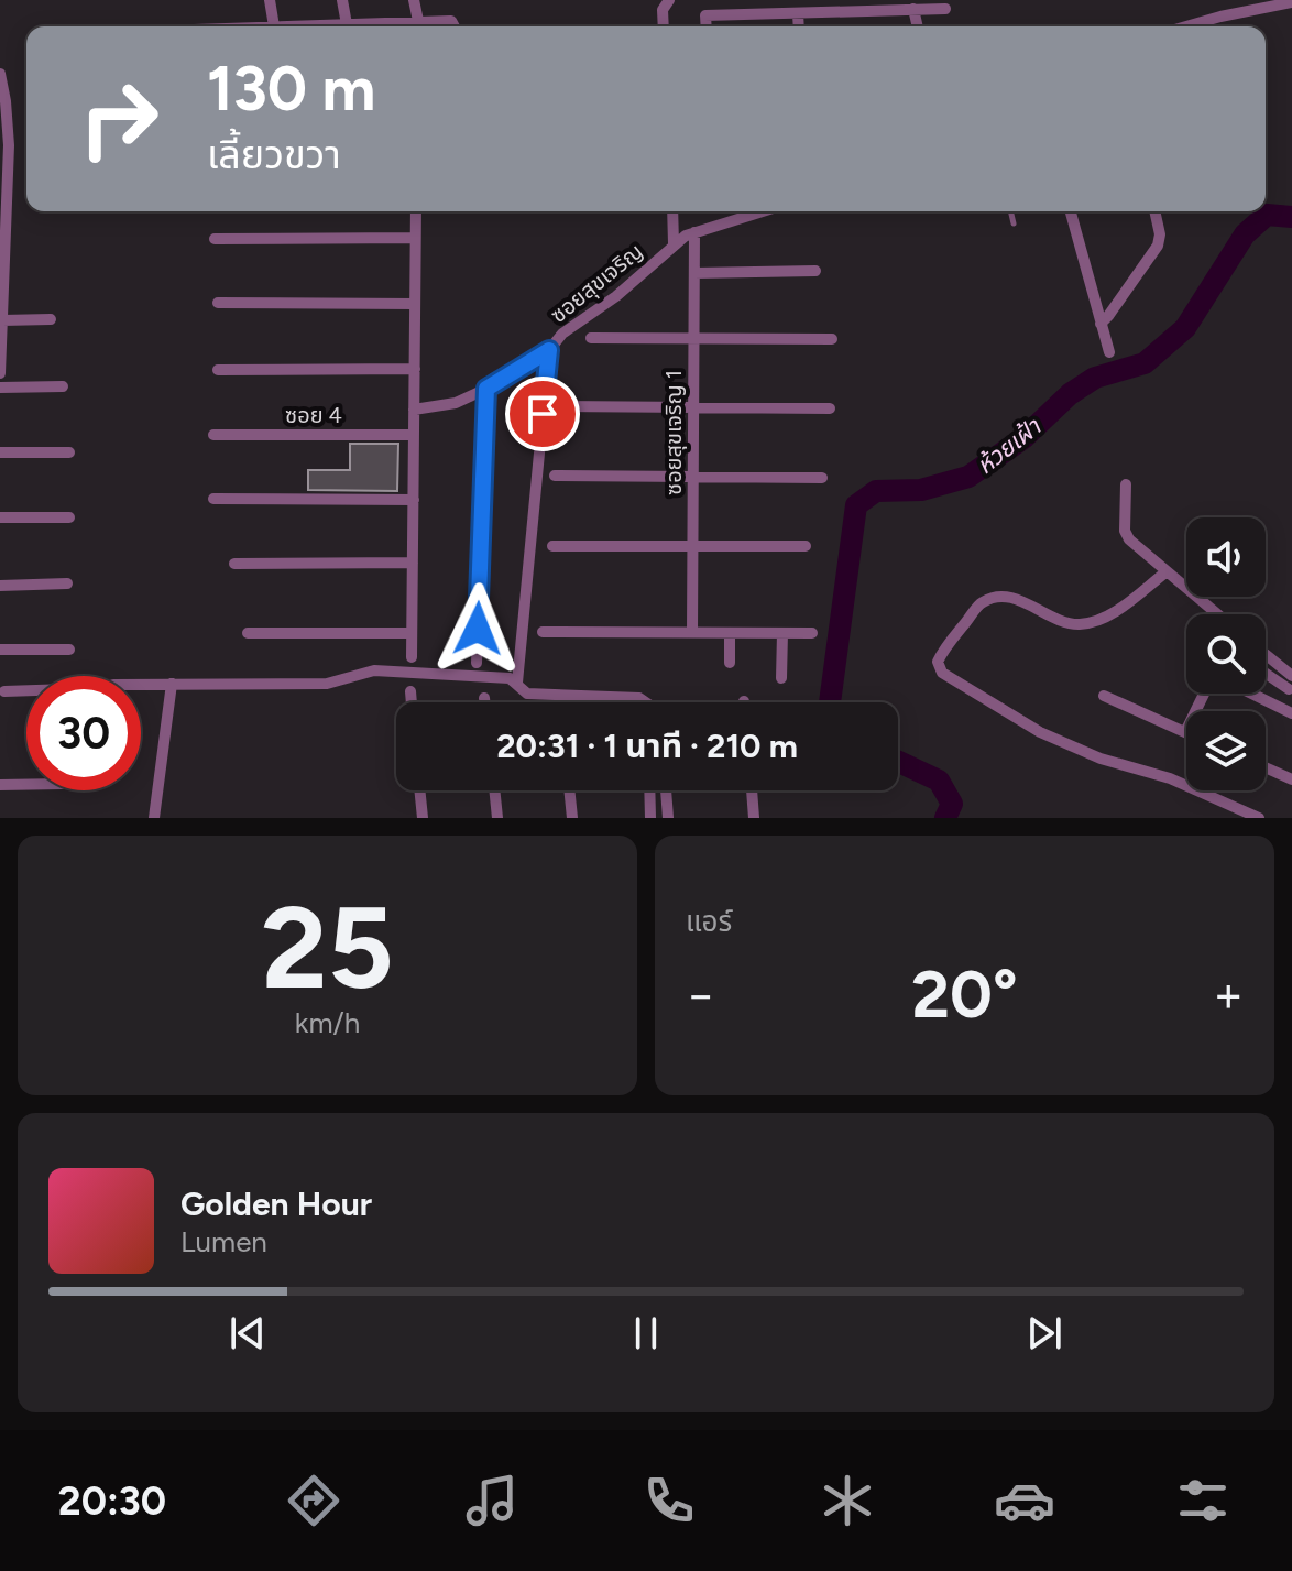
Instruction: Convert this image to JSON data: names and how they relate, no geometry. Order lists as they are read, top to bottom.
{
  "streets": {
    "street": ["ซอยสุขเจริญ", "ซอย 4", "ซอยสุขเจริญ 1"]
  },
  "crossings": [
    ["ซอยสุขเจริญ", "ซอยสุขเจริญ 1"]
  ],
  "water": ["ห้วยเฝ้า"],
  "page": {
    "turn": ["130 m", "เลี้ยวขวา"],
    "limit": "30",
    "trip": "20:31 · 1 นาที · 210 m",
    "tile": [
      ["25", "km/h"],
      "แอร์"
    ],
    "heat": ["−", "20°", "+"],
    "song": ["Golden Hour", "Lumen"],
    "tabs": "20:30"
  }
}
